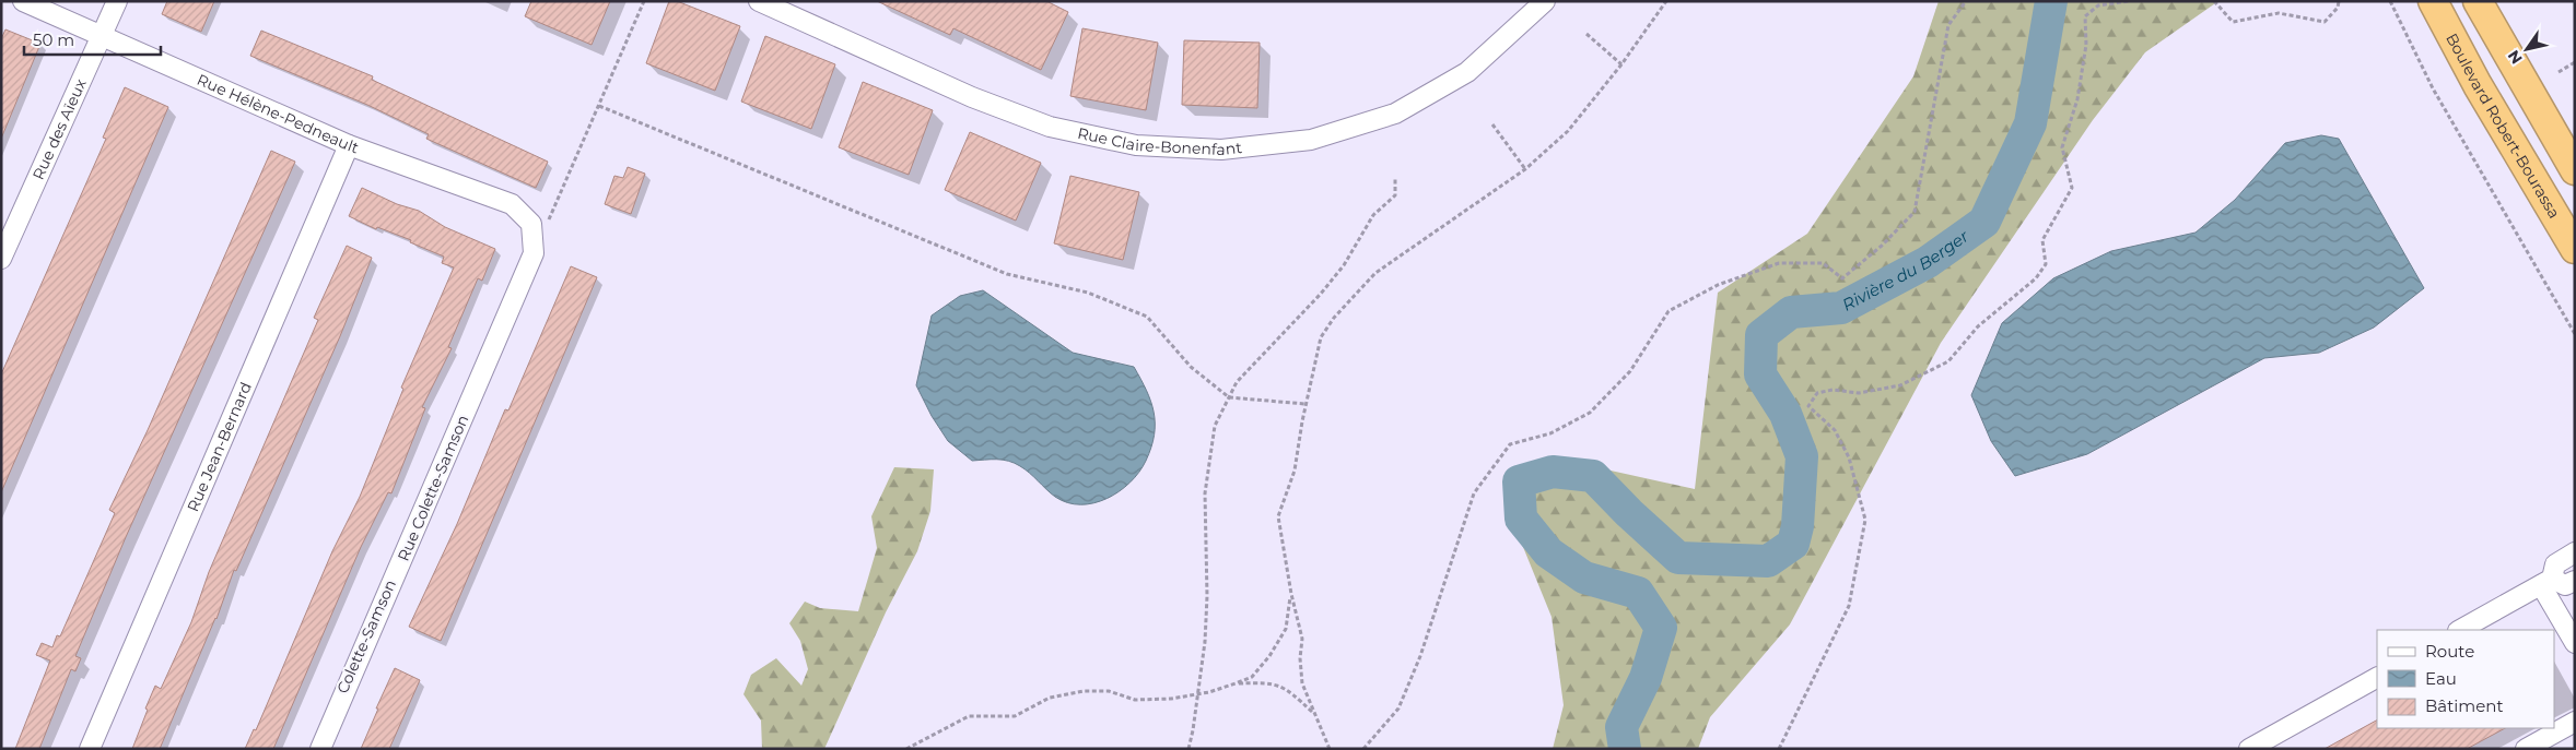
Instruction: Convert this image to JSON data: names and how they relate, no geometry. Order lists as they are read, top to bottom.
{
  "streets": {
    "highway": ["Boulevard Robert-Bourassa"],
    "street": [
      "Rue Hélène-Pedneault",
      "Rue des Aïeux",
      "Rue Claire-Bonenfant",
      "Rue Jean-Bernard",
      "Rue Colette-Samson"
    ]
  },
  "crossings": [
    ["Rue Hélène-Pedneault", "Rue des Aïeux"],
    ["Rue Hélène-Pedneault", "Rue Jean-Bernard"],
    ["Rue Hélène-Pedneault", "Rue Colette-Samson"]
  ],
  "water": ["Rivière du Berger"],
  "legend": ["Route", "Eau", "Bâtiment"],
  "scale_bar": "50 m",
  "north": "bottom left"
}
